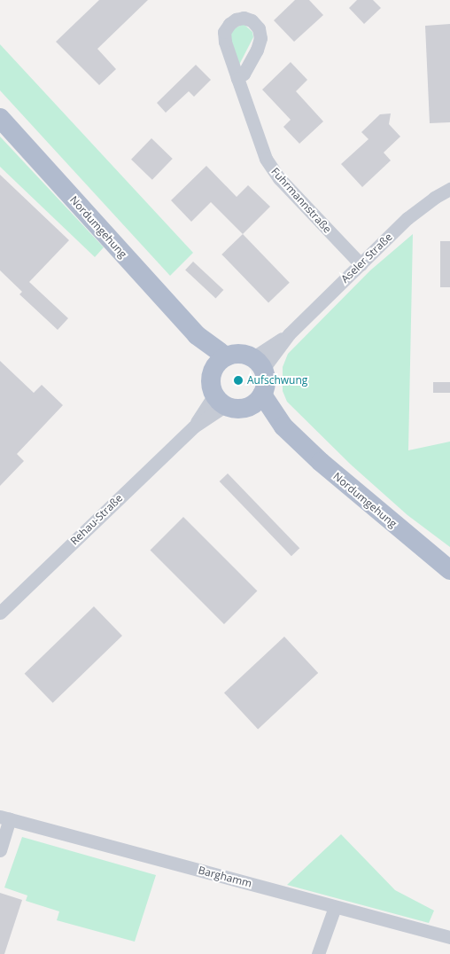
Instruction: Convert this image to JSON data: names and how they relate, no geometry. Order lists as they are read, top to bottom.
{
  "streets": {
    "main road": ["Nordumgehung"],
    "street": [
      "Fuhrmannstraße",
      "Aseler Straße",
      "Rehau-Straße",
      "Barghamm"
    ]
  },
  "crossings": [
    ["Fuhrmannstraße", "Aseler Straße"],
    ["Nordumgehung", "Aseler Straße"],
    ["Nordumgehung", "Rehau-Straße"],
    ["Aseler Straße", "Rehau-Straße"]
  ],
  "places": ["Aufschwung"]
}
